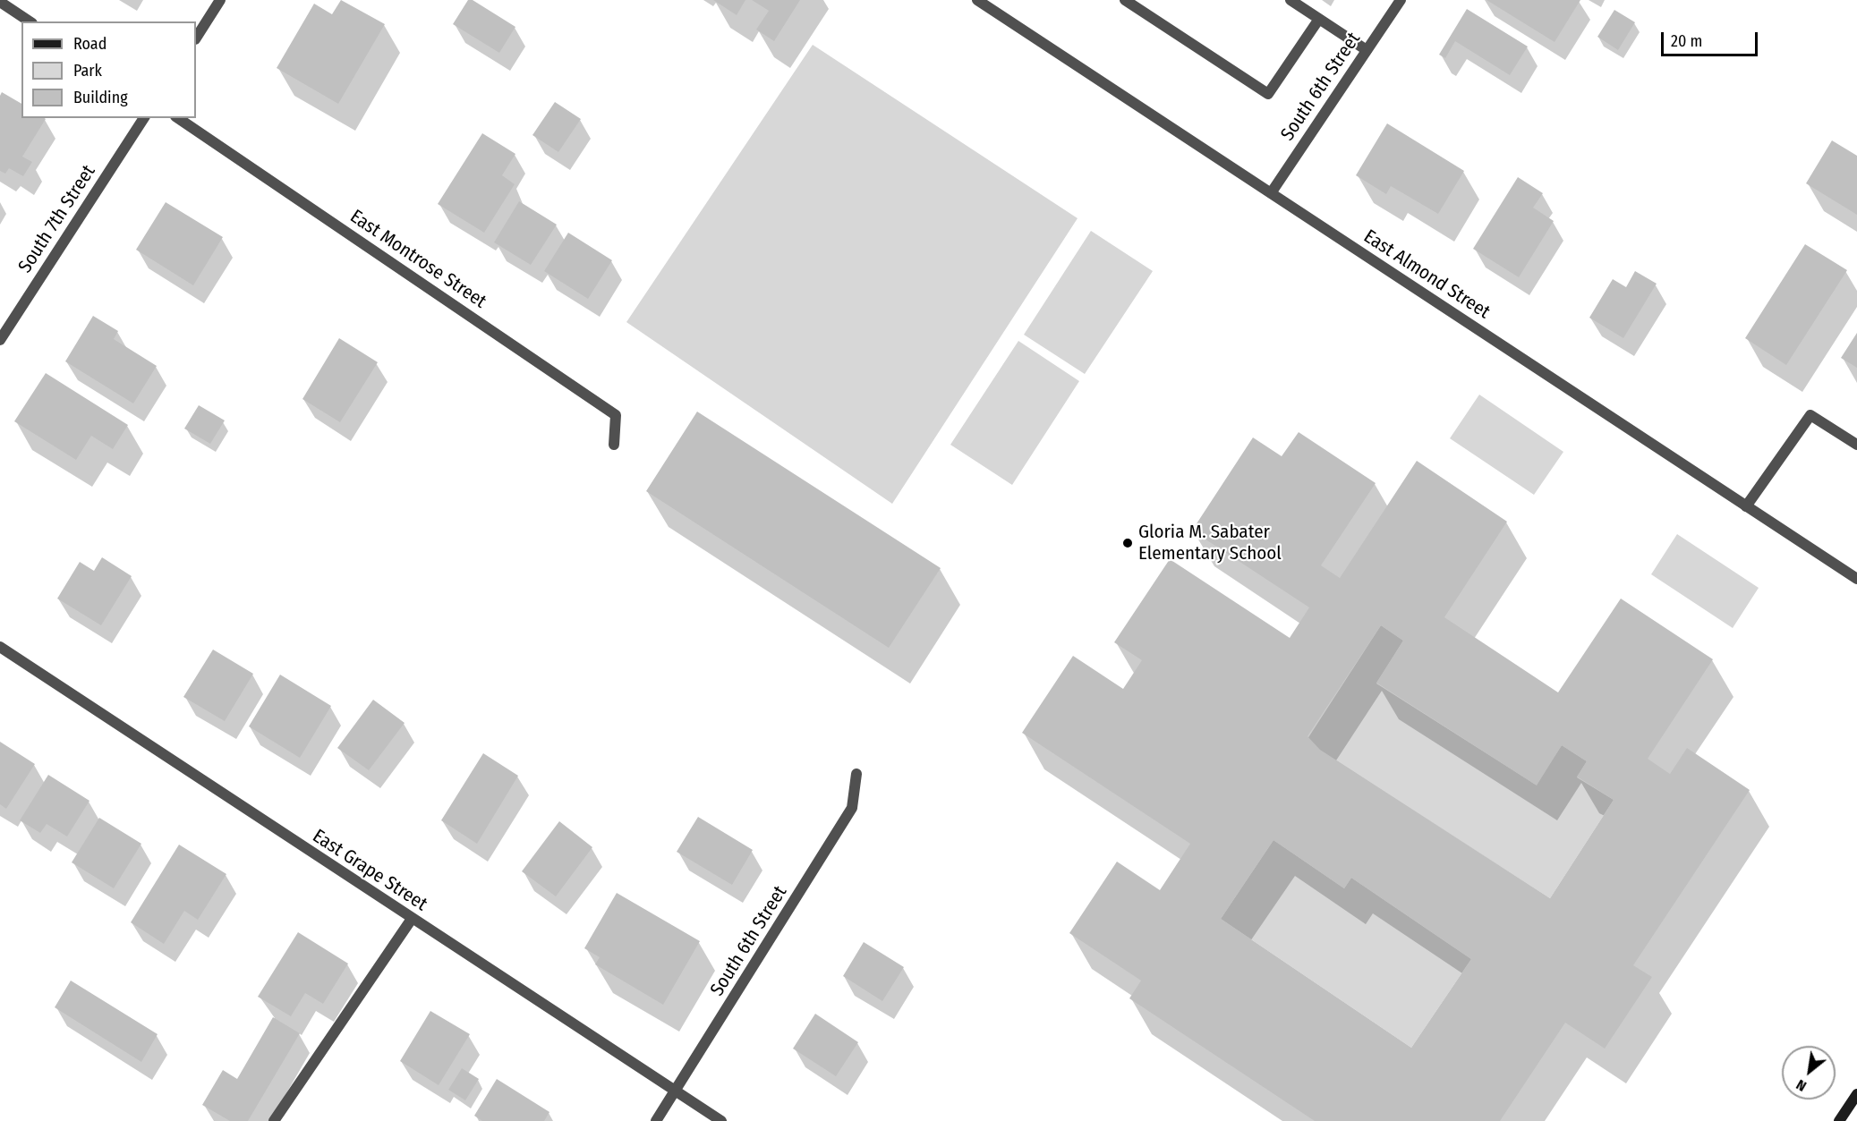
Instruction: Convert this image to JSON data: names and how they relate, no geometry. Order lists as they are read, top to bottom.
{
  "streets": {
    "street": [
      "South 6th Street",
      "South 7th Street",
      "East Montrose Street",
      "East Almond Street",
      "East Grape Street"
    ]
  },
  "crossings": [
    ["South 6th Street", "East Almond Street"],
    ["South 6th Street", "East Grape Street"]
  ],
  "places": ["Gloria M. Sabater Elementary School"],
  "legend": ["Road", "Park", "Building"],
  "scale_bar": "20 m",
  "north": "bottom left"
}
